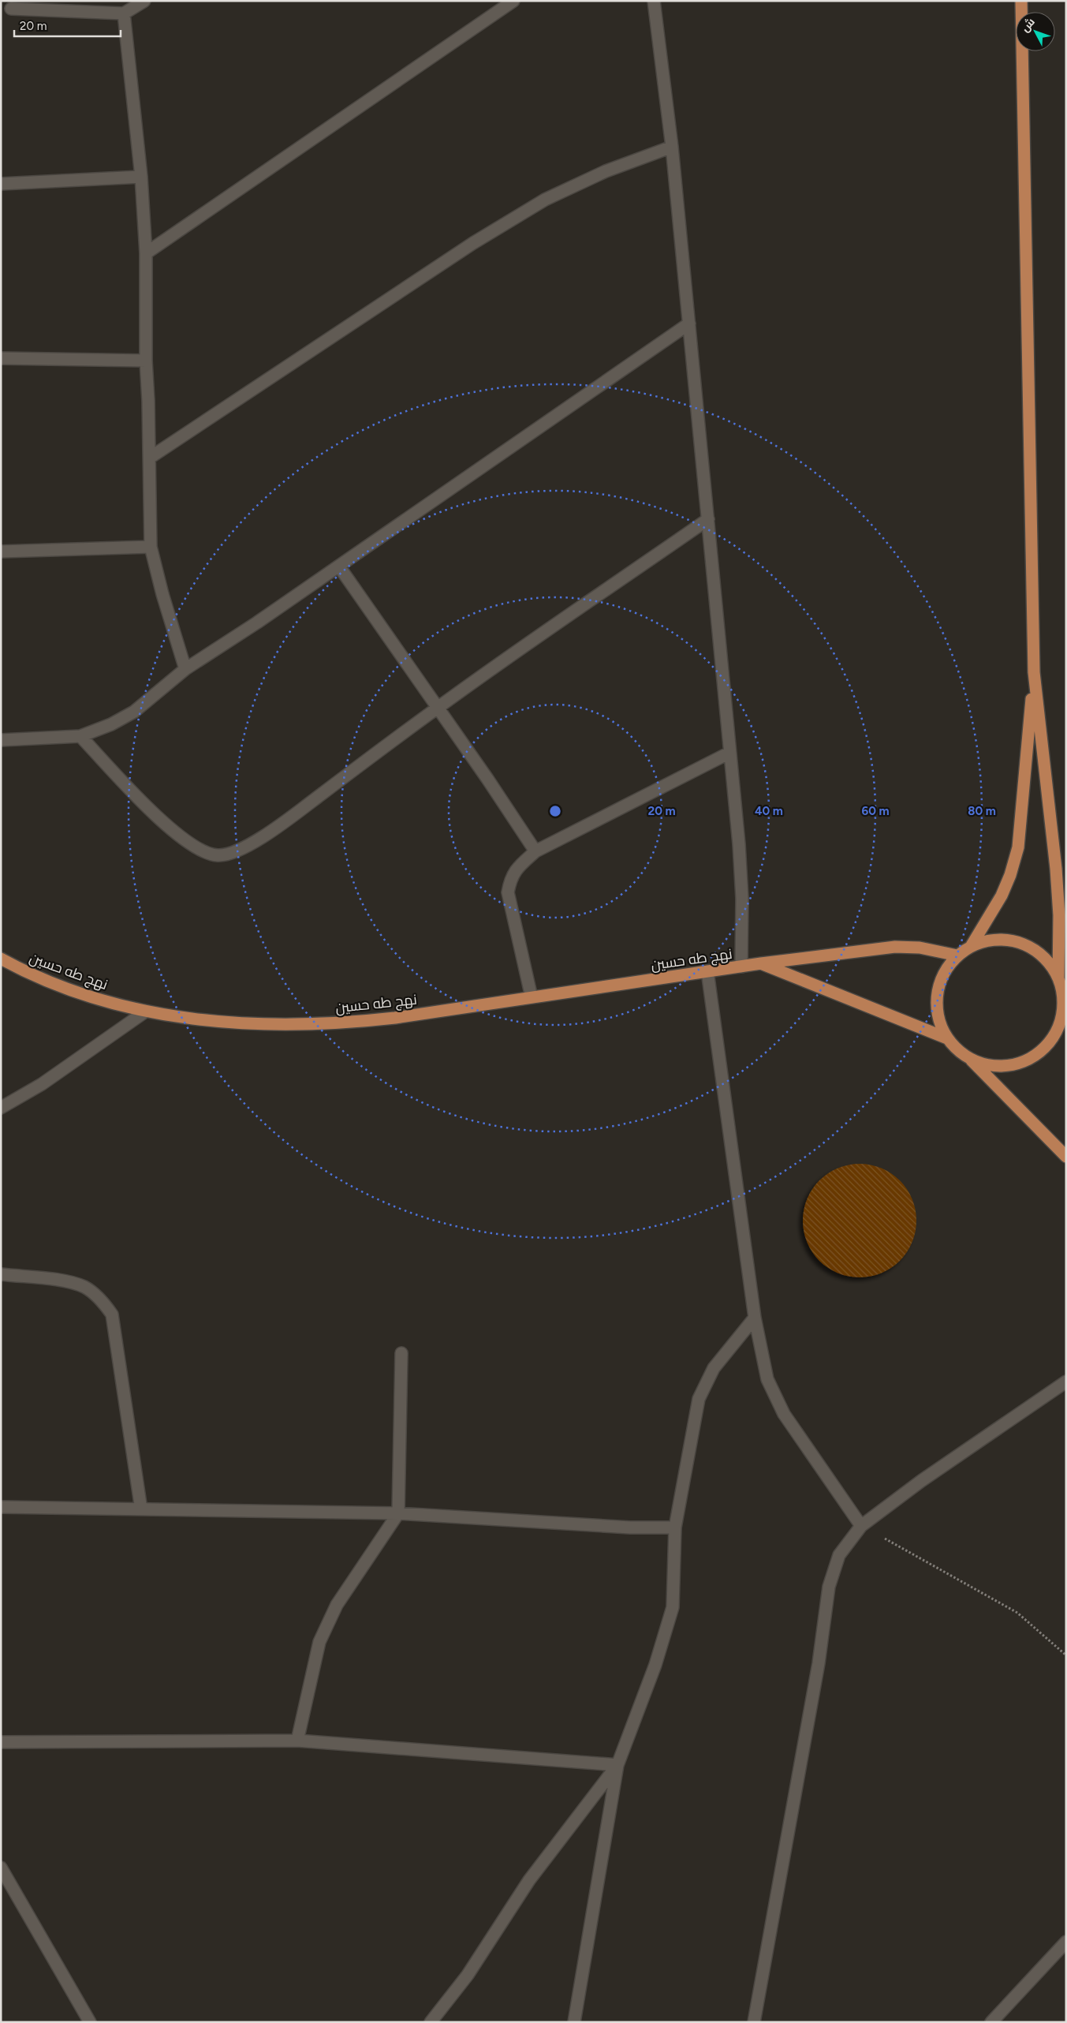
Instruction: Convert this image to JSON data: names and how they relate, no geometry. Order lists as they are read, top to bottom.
{
  "streets": {
    "main road": ["نهج طه حسين"]
  },
  "scale_bar": "20 m",
  "north": "top left",
  "rings": [
    "20 m",
    "40 m",
    "60 m",
    "80 m"
  ]
}
